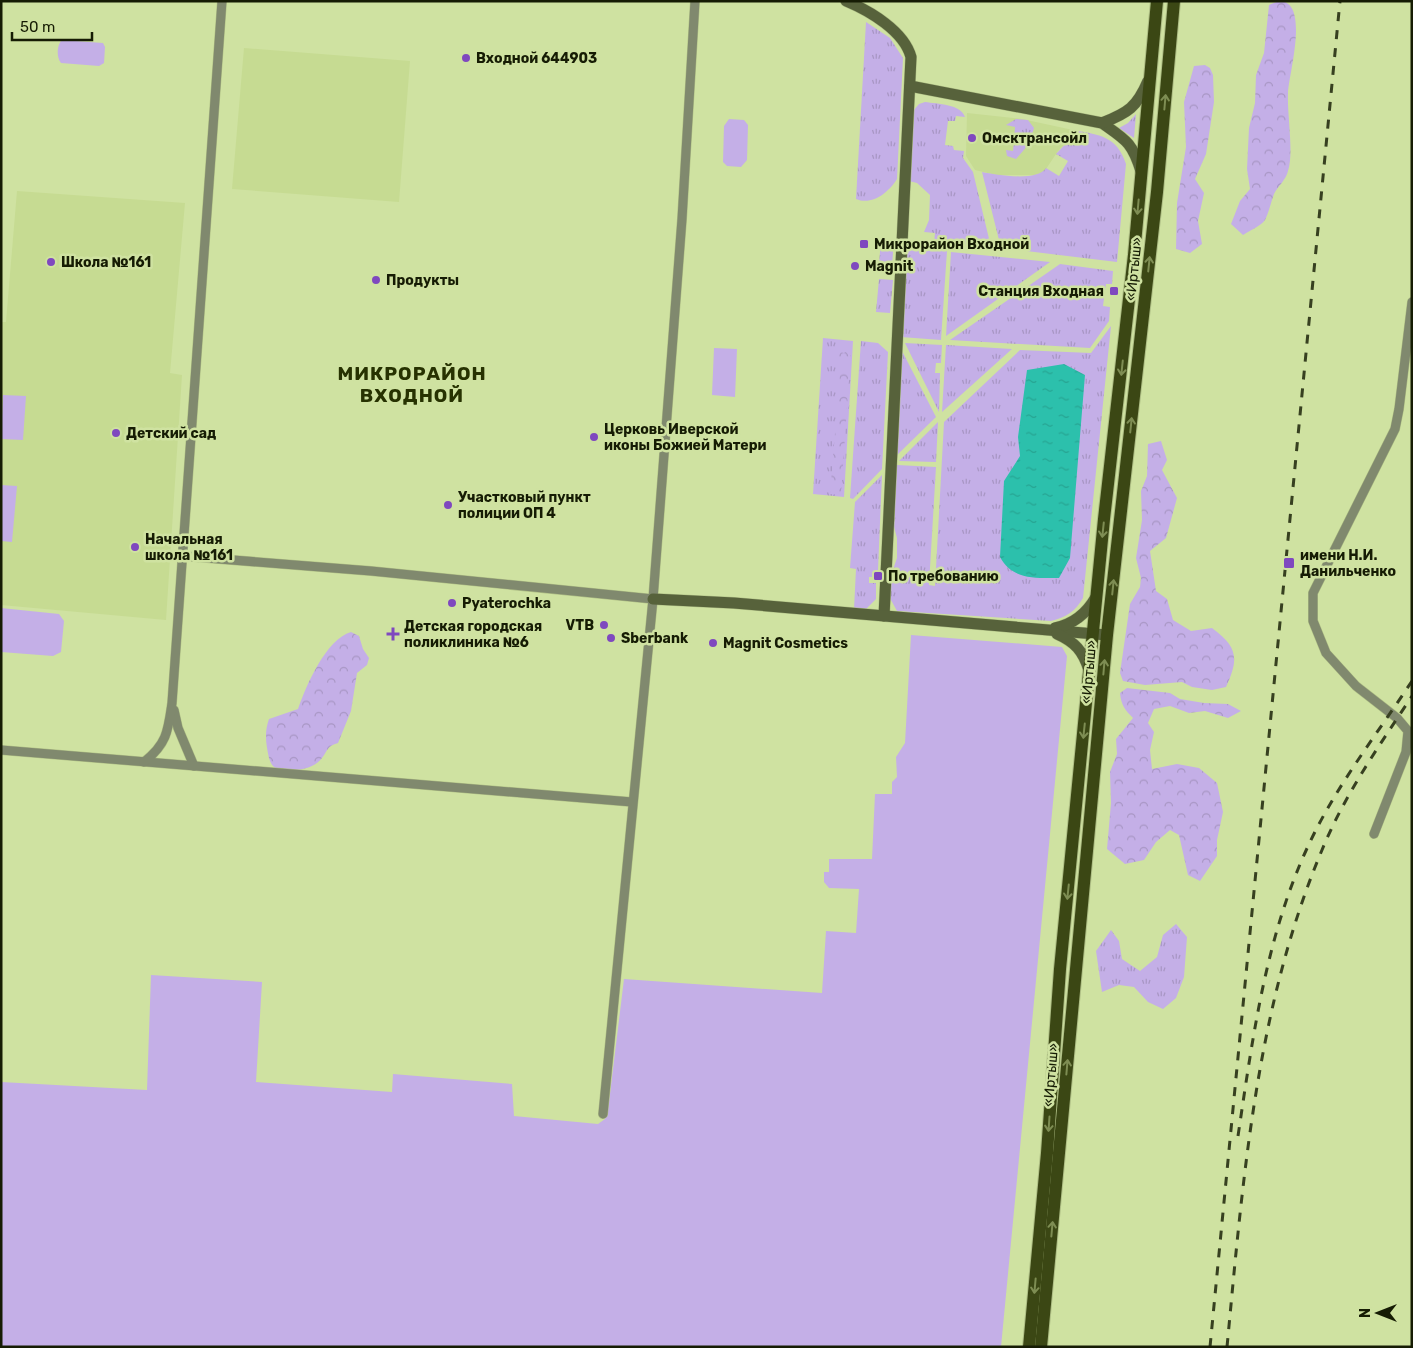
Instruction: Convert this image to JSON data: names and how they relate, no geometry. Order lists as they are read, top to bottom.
{
  "streets": {
    "main road": ["«Иртыш»"]
  },
  "districts": ["МИКРОРАЙОН ВХОДНОЙ"],
  "places": {
    "other": [
      "Входной 644903",
      "Омсктрансойл",
      "Школа №161",
      "Magnit",
      "Продукты",
      "Детский сад",
      "Церковь Иверской иконы Божией Матери",
      "Участковый пункт полиции ОП 4",
      "Начальная школа №161",
      "Pyaterochka",
      "VTB",
      "Sberbank",
      "Magnit Cosmetics"
    ],
    "transit": [
      "Микрорайон Входной",
      "Станция Входная",
      "имени Н.И. Данильченко",
      "По требованию"
    ],
    "health": ["Детская городская поликлиника №6"]
  },
  "scale_bar": "50 m",
  "north": "left"
}
